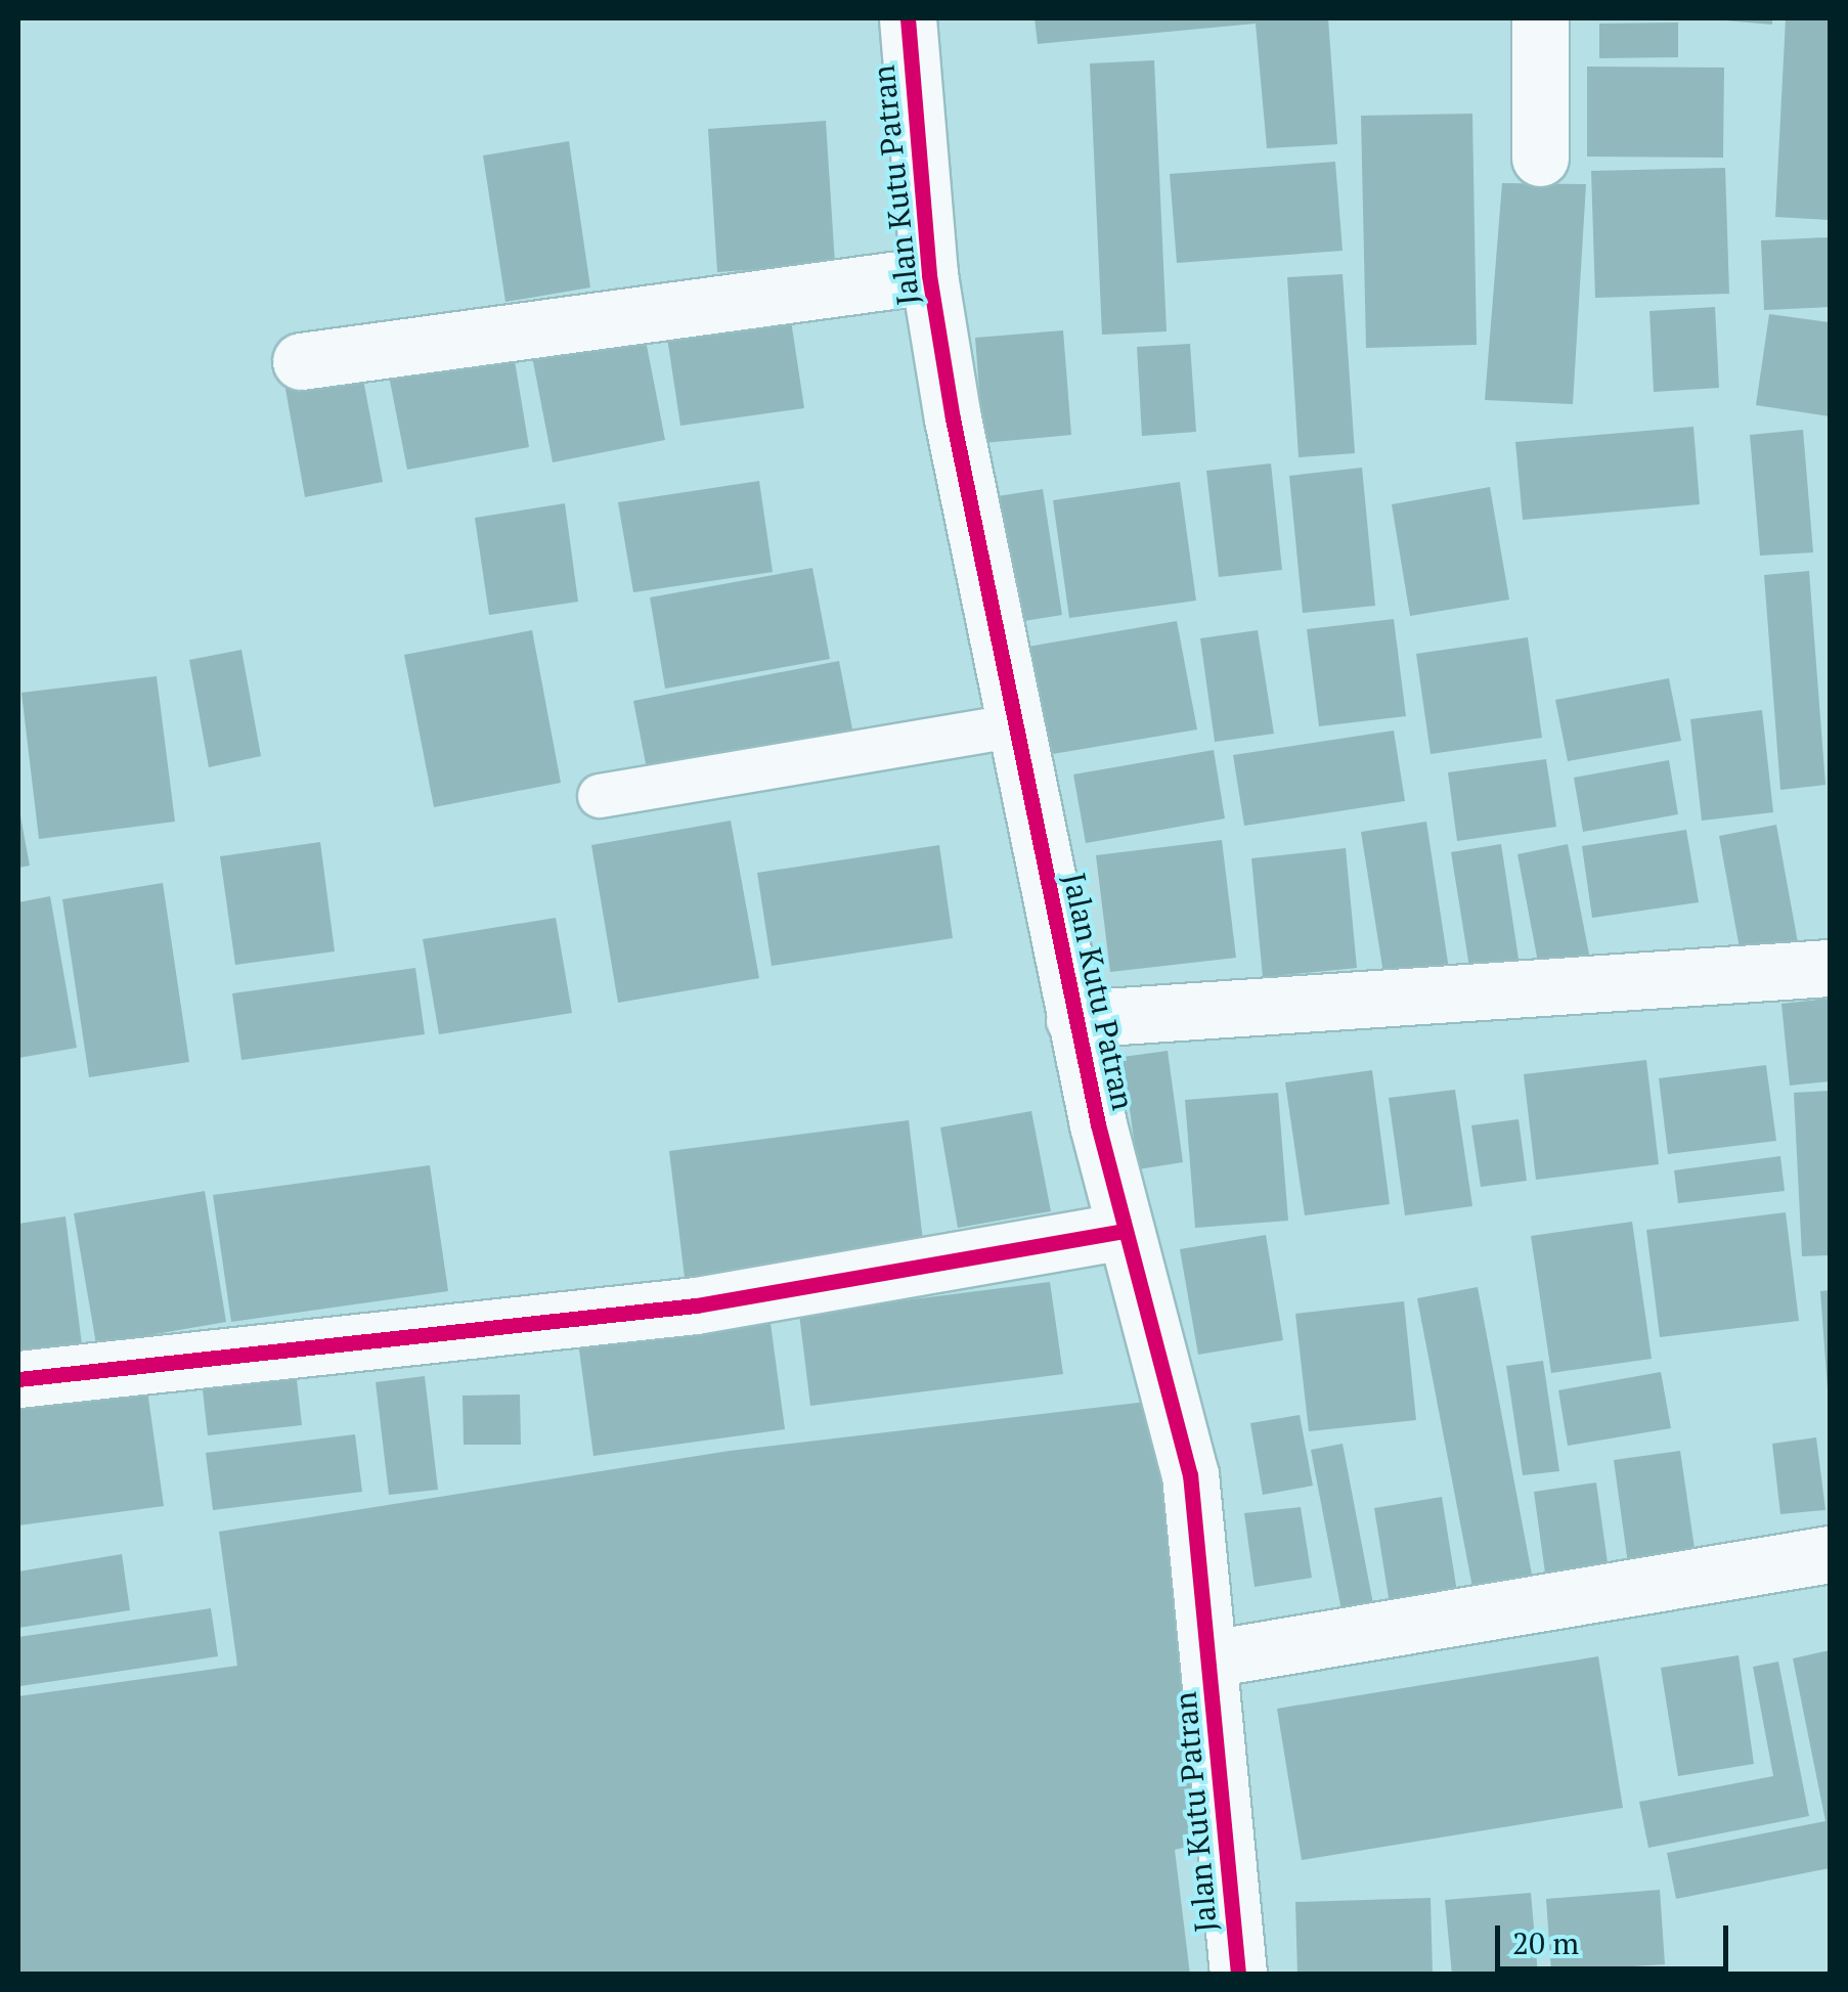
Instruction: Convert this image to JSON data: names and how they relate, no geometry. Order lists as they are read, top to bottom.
{
  "streets": {
    "street": ["Jalan Kutu Patran"]
  },
  "scale_bar": "20 m"
}
